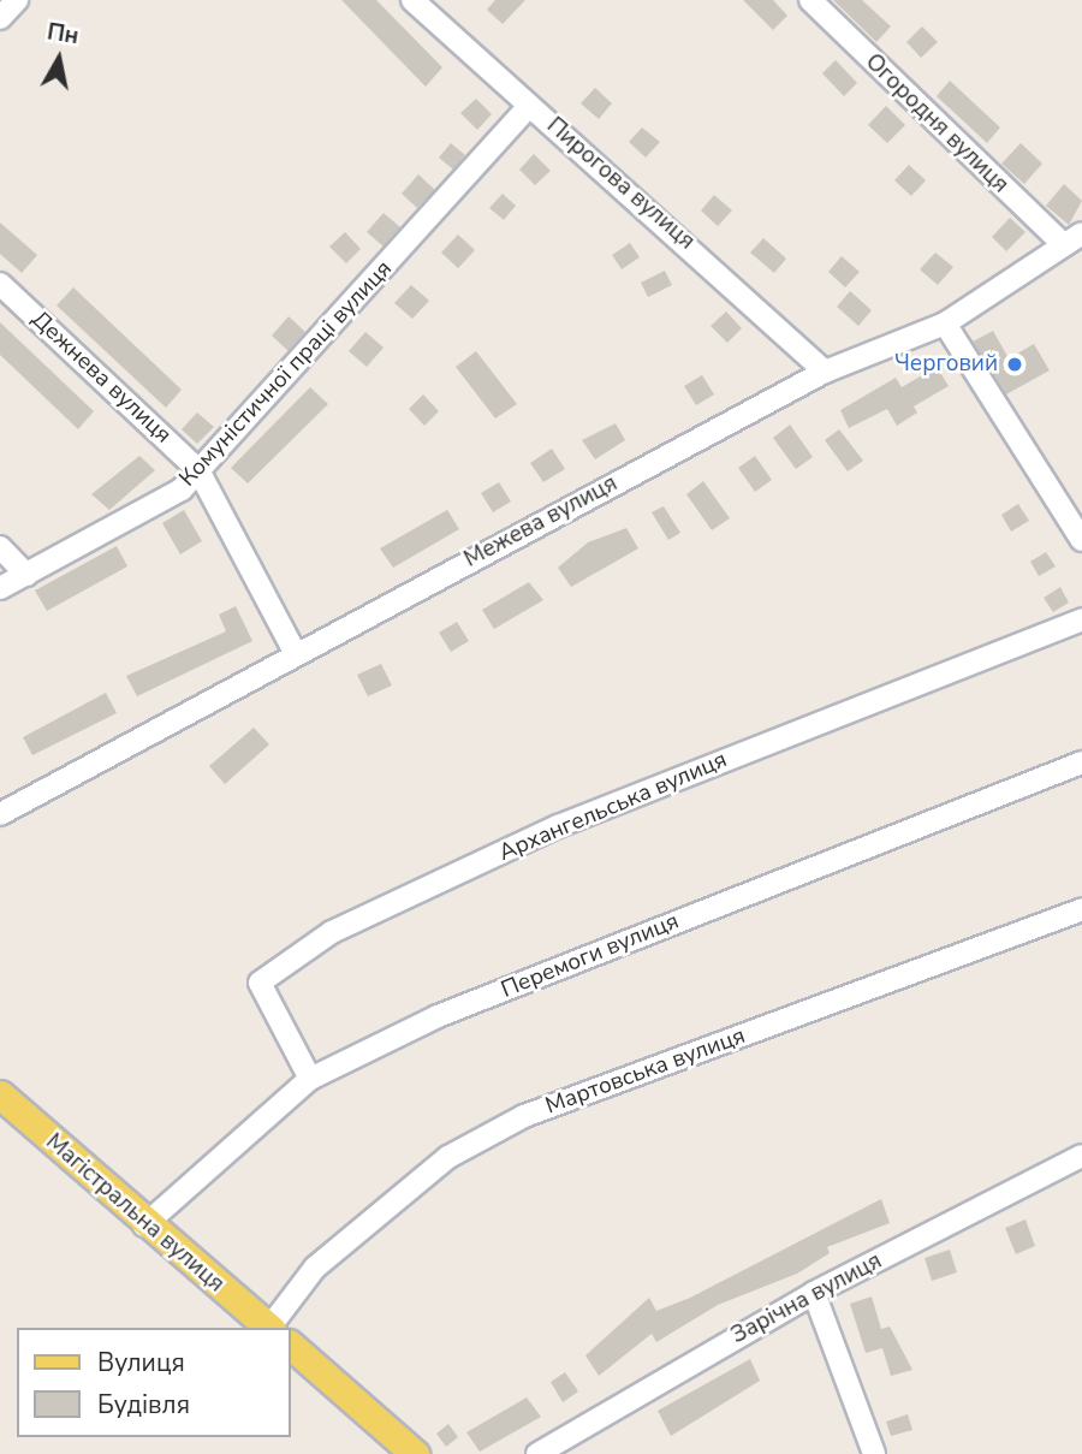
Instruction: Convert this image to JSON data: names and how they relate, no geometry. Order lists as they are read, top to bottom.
{
  "streets": {
    "main road": ["Магістральна вулиця"],
    "street": [
      "Огородня вулиця",
      "Пирогова вулиця",
      "Комуністичної праці вулиця",
      "Дежнева вулиця",
      "Межева вулиця",
      "Архангельська вулиця",
      "Перемоги вулиця",
      "Мартовська вулиця",
      "Зарічна вулиця"
    ]
  },
  "crossings": [
    ["Огородня вулиця", "Межева вулиця"],
    ["Пирогова вулиця", "Комуністичної праці вулиця"],
    ["Пирогова вулиця", "Межева вулиця"],
    ["Комуністичної праці вулиця", "Дежнева вулиця"],
    ["Дежнева вулиця", "Межева вулиця"],
    ["Архангельська вулиця", "Перемоги вулиця"],
    ["Перемоги вулиця", "Магістральна вулиця"]
  ],
  "places": ["Черговий"],
  "legend": ["Вулиця", "Будівля"],
  "north": "top"
}
